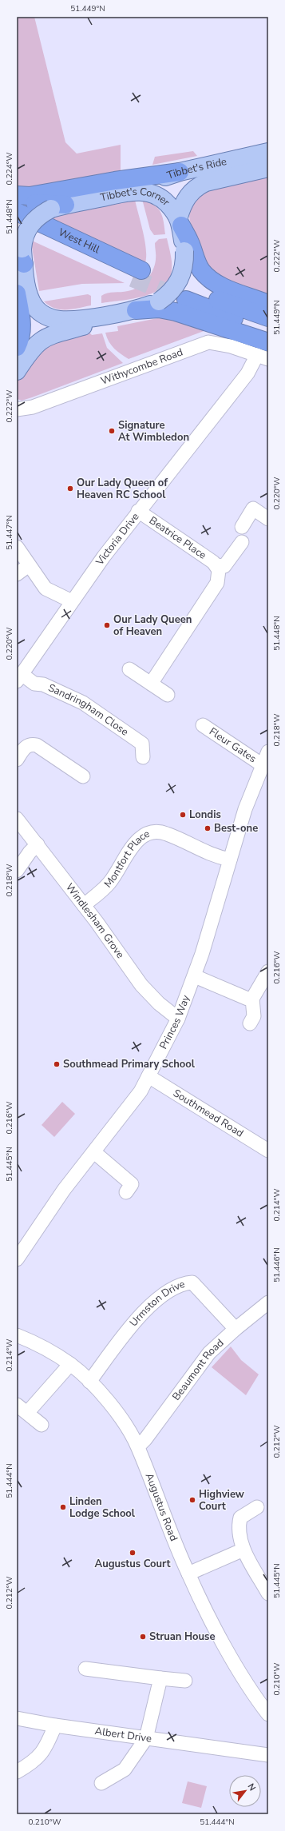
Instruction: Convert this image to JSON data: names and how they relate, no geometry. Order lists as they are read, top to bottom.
{
  "streets": {
    "highway": ["West Hill"],
    "main road": ["Tibbet's Ride", "Tibbet's Corner"],
    "street": [
      "Withycombe Road",
      "Beatrice Place",
      "Victoria Drive",
      "Sandringham Close",
      "Fleur Gates",
      "Montfort Place",
      "Windlesham Grove",
      "Princes Way",
      "Southmead Road",
      "Urmston Drive",
      "Beaumont Road",
      "Augustus Road",
      "Albert Drive"
    ]
  },
  "crossings": [
    ["Tibbet's Ride", "Tibbet's Corner"],
    ["Withycombe Road", "Victoria Drive"],
    ["Beatrice Place", "Victoria Drive"],
    ["Victoria Drive", "Sandringham Close"],
    ["Fleur Gates", "Princes Way"],
    ["Montfort Place", "Windlesham Grove"],
    ["Montfort Place", "Princes Way"],
    ["Windlesham Grove", "Princes Way"],
    ["Princes Way", "Southmead Road"],
    ["Urmston Drive", "Beaumont Road"],
    ["Urmston Drive", "Augustus Road"],
    ["Beaumont Road", "Augustus Road"]
  ],
  "places": [
    "Signature At Wimbledon",
    "Our Lady Queen of Heaven RC School",
    "Our Lady Queen of Heaven",
    "Londis",
    "Best-one",
    "Southmead Primary School",
    "Highview Court",
    "Linden Lodge School",
    "Augustus Court",
    "Struan House"
  ],
  "north": "top right",
  "coordinates": [
    "51.449°N",
    "0.224°W",
    "51.448°N",
    "0.222°W",
    "0.220°W",
    "51.447°N",
    "0.218°W",
    "0.216°W",
    "51.445°N",
    "0.214°W",
    "51.446°N",
    "0.212°W",
    "51.444°N",
    "0.210°W"
  ]
}
